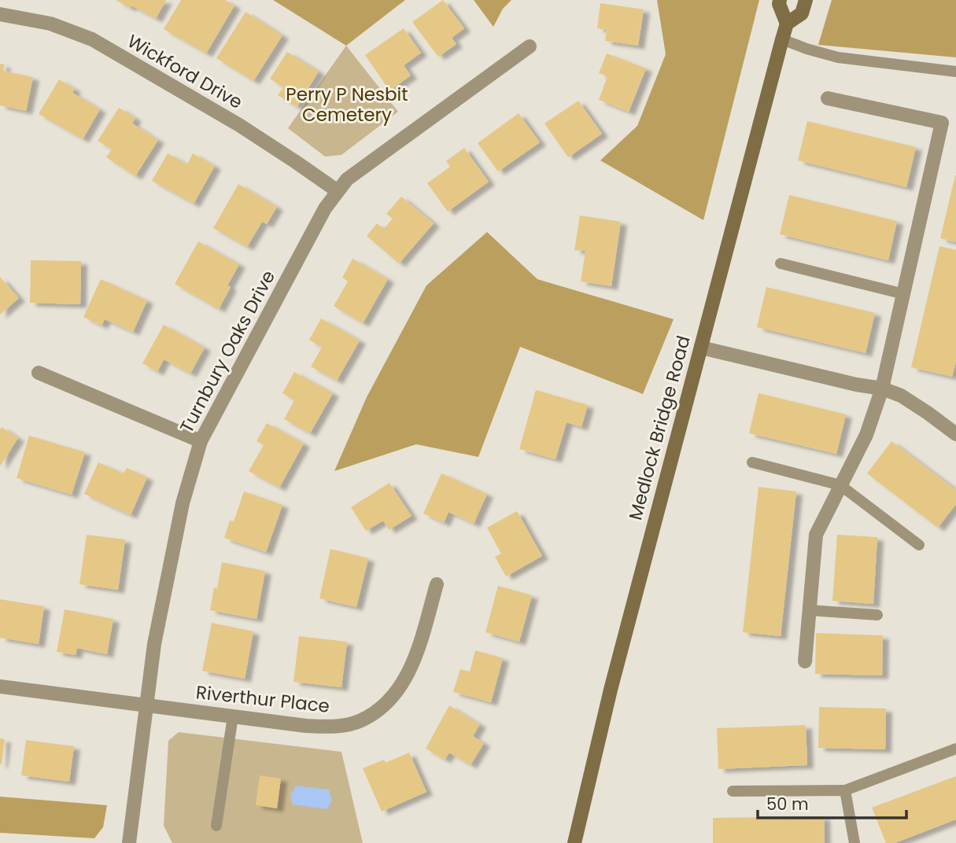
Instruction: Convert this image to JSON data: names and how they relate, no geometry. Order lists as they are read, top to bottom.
{
  "streets": {
    "main road": ["Medlock Bridge Road"],
    "street": ["Wickford Drive", "Turnbury Oaks Drive", "Riverthur Place"]
  },
  "crossings": [
    ["Wickford Drive", "Turnbury Oaks Drive"],
    ["Turnbury Oaks Drive", "Riverthur Place"]
  ],
  "parks": ["Perry P Nesbit Cemetery"],
  "scale_bar": "50 m"
}
